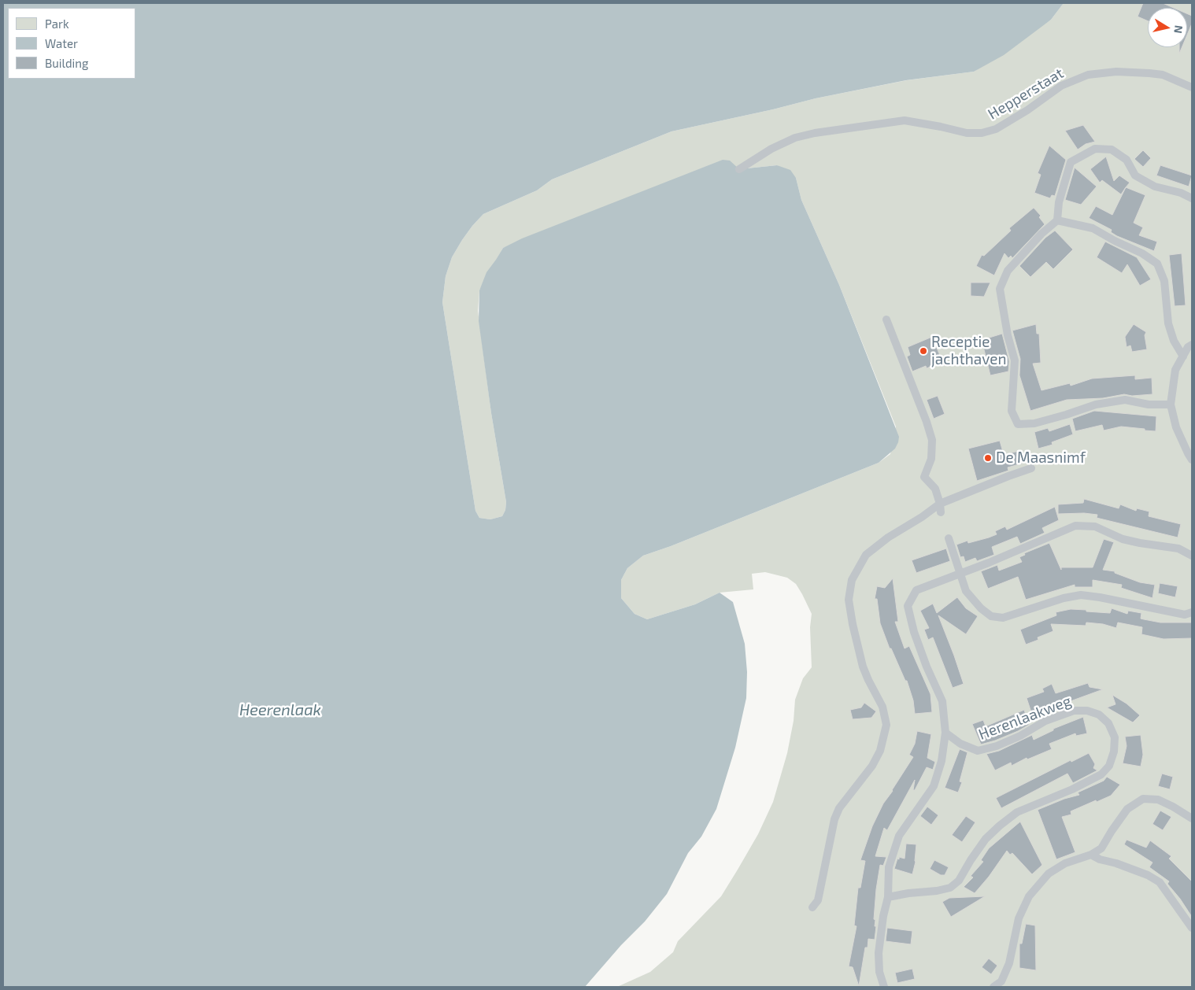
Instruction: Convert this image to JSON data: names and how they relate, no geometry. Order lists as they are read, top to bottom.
{
  "streets": {
    "lane": ["Hepperstaat", "Herenlaakweg"]
  },
  "water": ["Heerenlaak"],
  "places": ["Receptie jachthaven", "De Maasnimf"],
  "legend": ["Park", "Water", "Building"],
  "north": "right"
}
